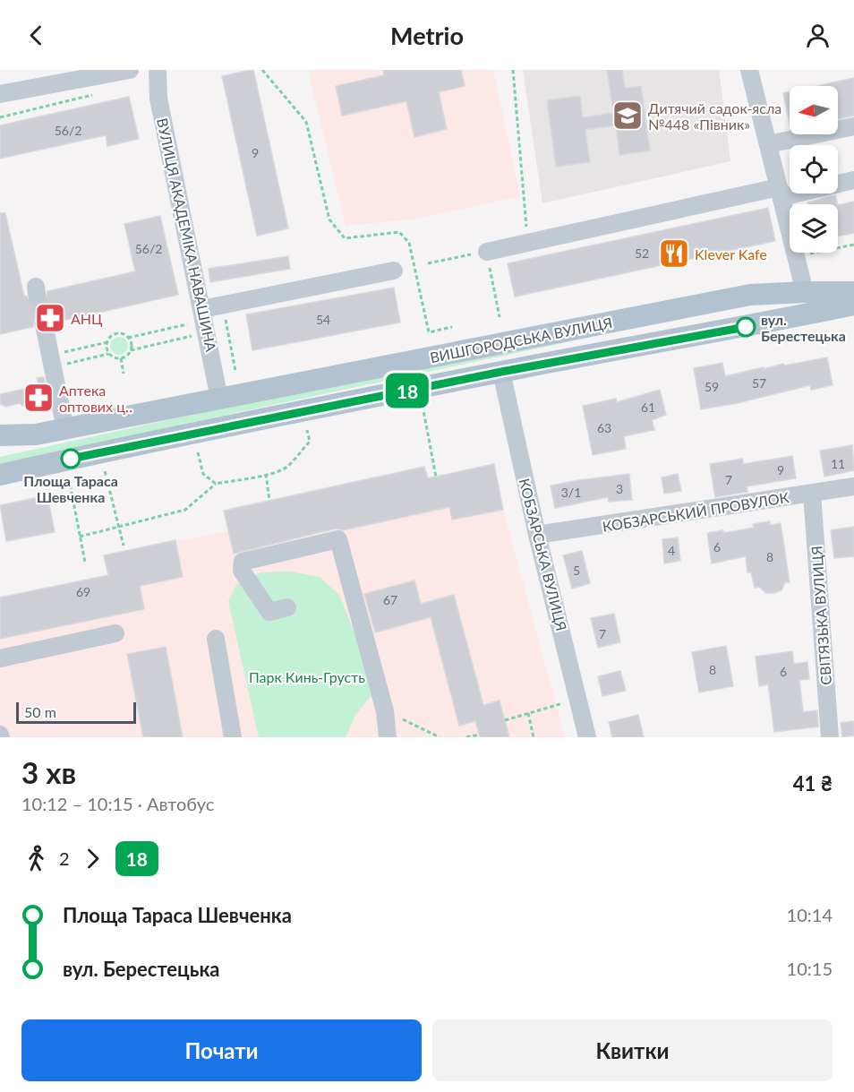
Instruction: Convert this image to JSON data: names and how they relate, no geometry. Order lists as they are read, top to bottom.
{
  "streets": {
    "main road": ["ВИШГОРОДСЬКА ВУЛИЦЯ"],
    "street": [
      "ВУЛИЦЯ АКАДЕМІКА НАВАШИНА",
      "КОБЗАРСЬКИЙ ПРОВУЛОК",
      "КОБЗАРСЬКА ВУЛИЦЯ",
      "СВІТЯЗЬКА ВУЛИЦЯ"
    ]
  },
  "crossings": [
    ["ВУЛИЦЯ АКАДЕМІКА НАВАШИНА", "ВИШГОРОДСЬКА ВУЛИЦЯ"],
    ["ВИШГОРОДСЬКА ВУЛИЦЯ", "КОБЗАРСЬКА ВУЛИЦЯ"],
    ["КОБЗАРСЬКИЙ ПРОВУЛОК", "КОБЗАРСЬКА ВУЛИЦЯ"],
    ["КОБЗАРСЬКИЙ ПРОВУЛОК", "СВІТЯЗЬКА ВУЛИЦЯ"]
  ],
  "parks": ["Парк Кинь-Грусть"],
  "places": {
    "school or university": ["Дитячий садок-ясла №448 «Півник»"],
    "restaurant": ["Klever Kafe"],
    "pharmacy": ["АНЦ", "Аптека оптових ц‥"],
    "other": ["вул. Берестецька", "Площа Тараса Шевченка"]
  },
  "lines": ["bus line 18"],
  "house_numbers": [
    "56/2",
    "9",
    "56/2",
    "52",
    "54",
    "57",
    "59",
    "61",
    "63",
    "11",
    "9",
    "7",
    "3",
    "3/1",
    "6",
    "4",
    "8",
    "5",
    "69",
    "67",
    "7",
    "8",
    "6"
  ],
  "scale_bar": "50 m",
  "north": "left",
  "page": {
    "header": "Metrio",
    "on_map": "18",
    "scale": "50 m",
    "heading": ["3 хв", "10:12 – 10:15 · Автобус", "41 ₴"],
    "legs": ["2", "18"],
    "list": [
      {
        "name": "Площа Тараса Шевченка",
        "value": "10:14"
      },
      {
        "name": "вул. Берестецька",
        "value": "10:15"
      }
    ],
    "buttons": ["Почати", "Квитки"]
  }
}
